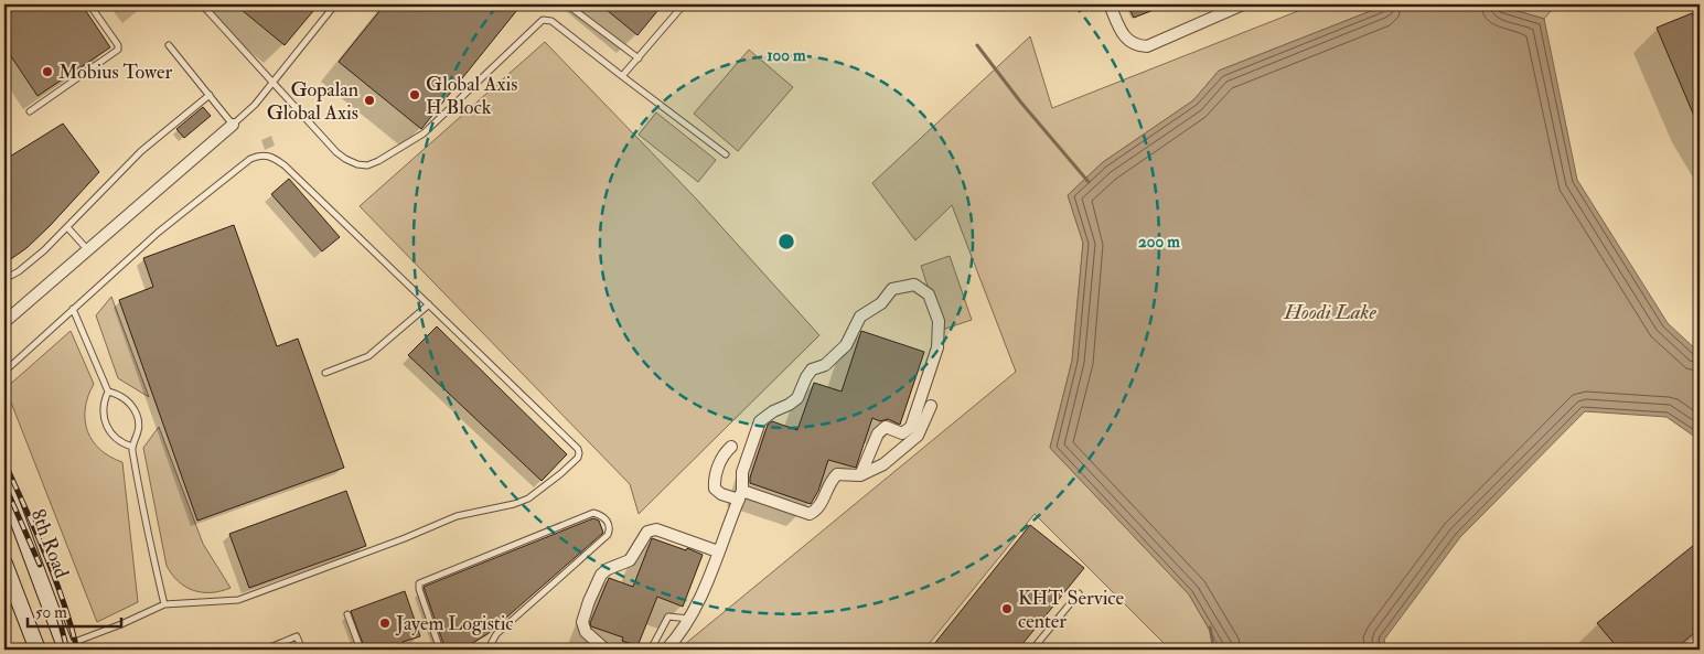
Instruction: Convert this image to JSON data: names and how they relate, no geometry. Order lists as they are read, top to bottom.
{
  "streets": {
    "main road": ["8th Road"]
  },
  "water": ["Hoodi Lake"],
  "places": [
    "Mobius Tower",
    "Global Axis H Block",
    "Gopalan Global Axis",
    "KHT Service center",
    "Jayem Logistic"
  ],
  "scale_bar": "50 m",
  "rings": ["100 m", "200 m"]
}
